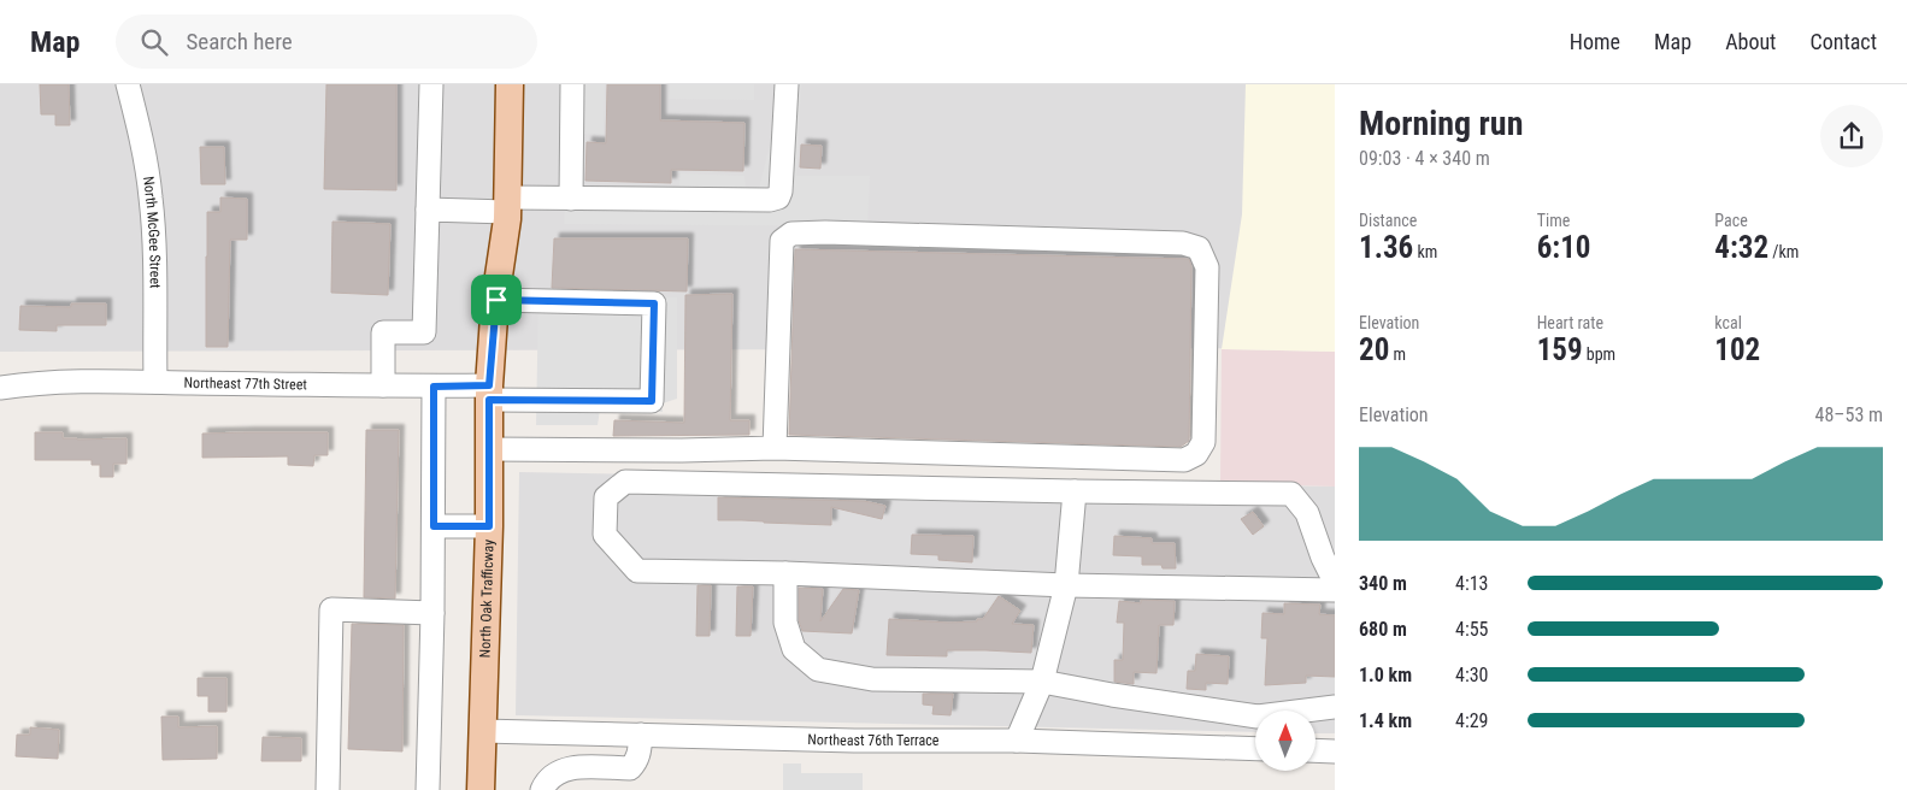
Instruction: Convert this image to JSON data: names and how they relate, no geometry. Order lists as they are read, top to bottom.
{
  "streets": {
    "main road": ["North Oak Trafficway"],
    "street": ["North McGee Street", "Northeast 77th Street", "Northeast 76th Terrace"]
  },
  "crossings": [
    ["North McGee Street", "Northeast 77th Street"],
    ["Northeast 77th Street", "North Oak Trafficway"],
    ["North Oak Trafficway", "Northeast 76th Terrace"]
  ],
  "north": "top",
  "page": {
    "header": "Map",
    "search": "Search here",
    "nav": [
      "Home",
      "Map",
      "About",
      "Contact"
    ],
    "heading": ["Morning run", "09:03 · 4 × 340 m"],
    "stats": [
      ["Distance", "1.36 km"],
      ["Time", "6:10"],
      ["Pace", "4:32 /km"],
      ["Elevation", "20 m"],
      ["Heart rate", "159 bpm"],
      ["kcal", "102"]
    ],
    "chart": ["Elevation", "48–53 m"],
    "list": [
      {
        "name": "340 m",
        "note": "4:13"
      },
      {
        "name": "680 m",
        "note": "4:55"
      },
      {
        "name": "1.0 km",
        "note": "4:30"
      },
      {
        "name": "1.4 km",
        "note": "4:29"
      }
    ]
  }
}
